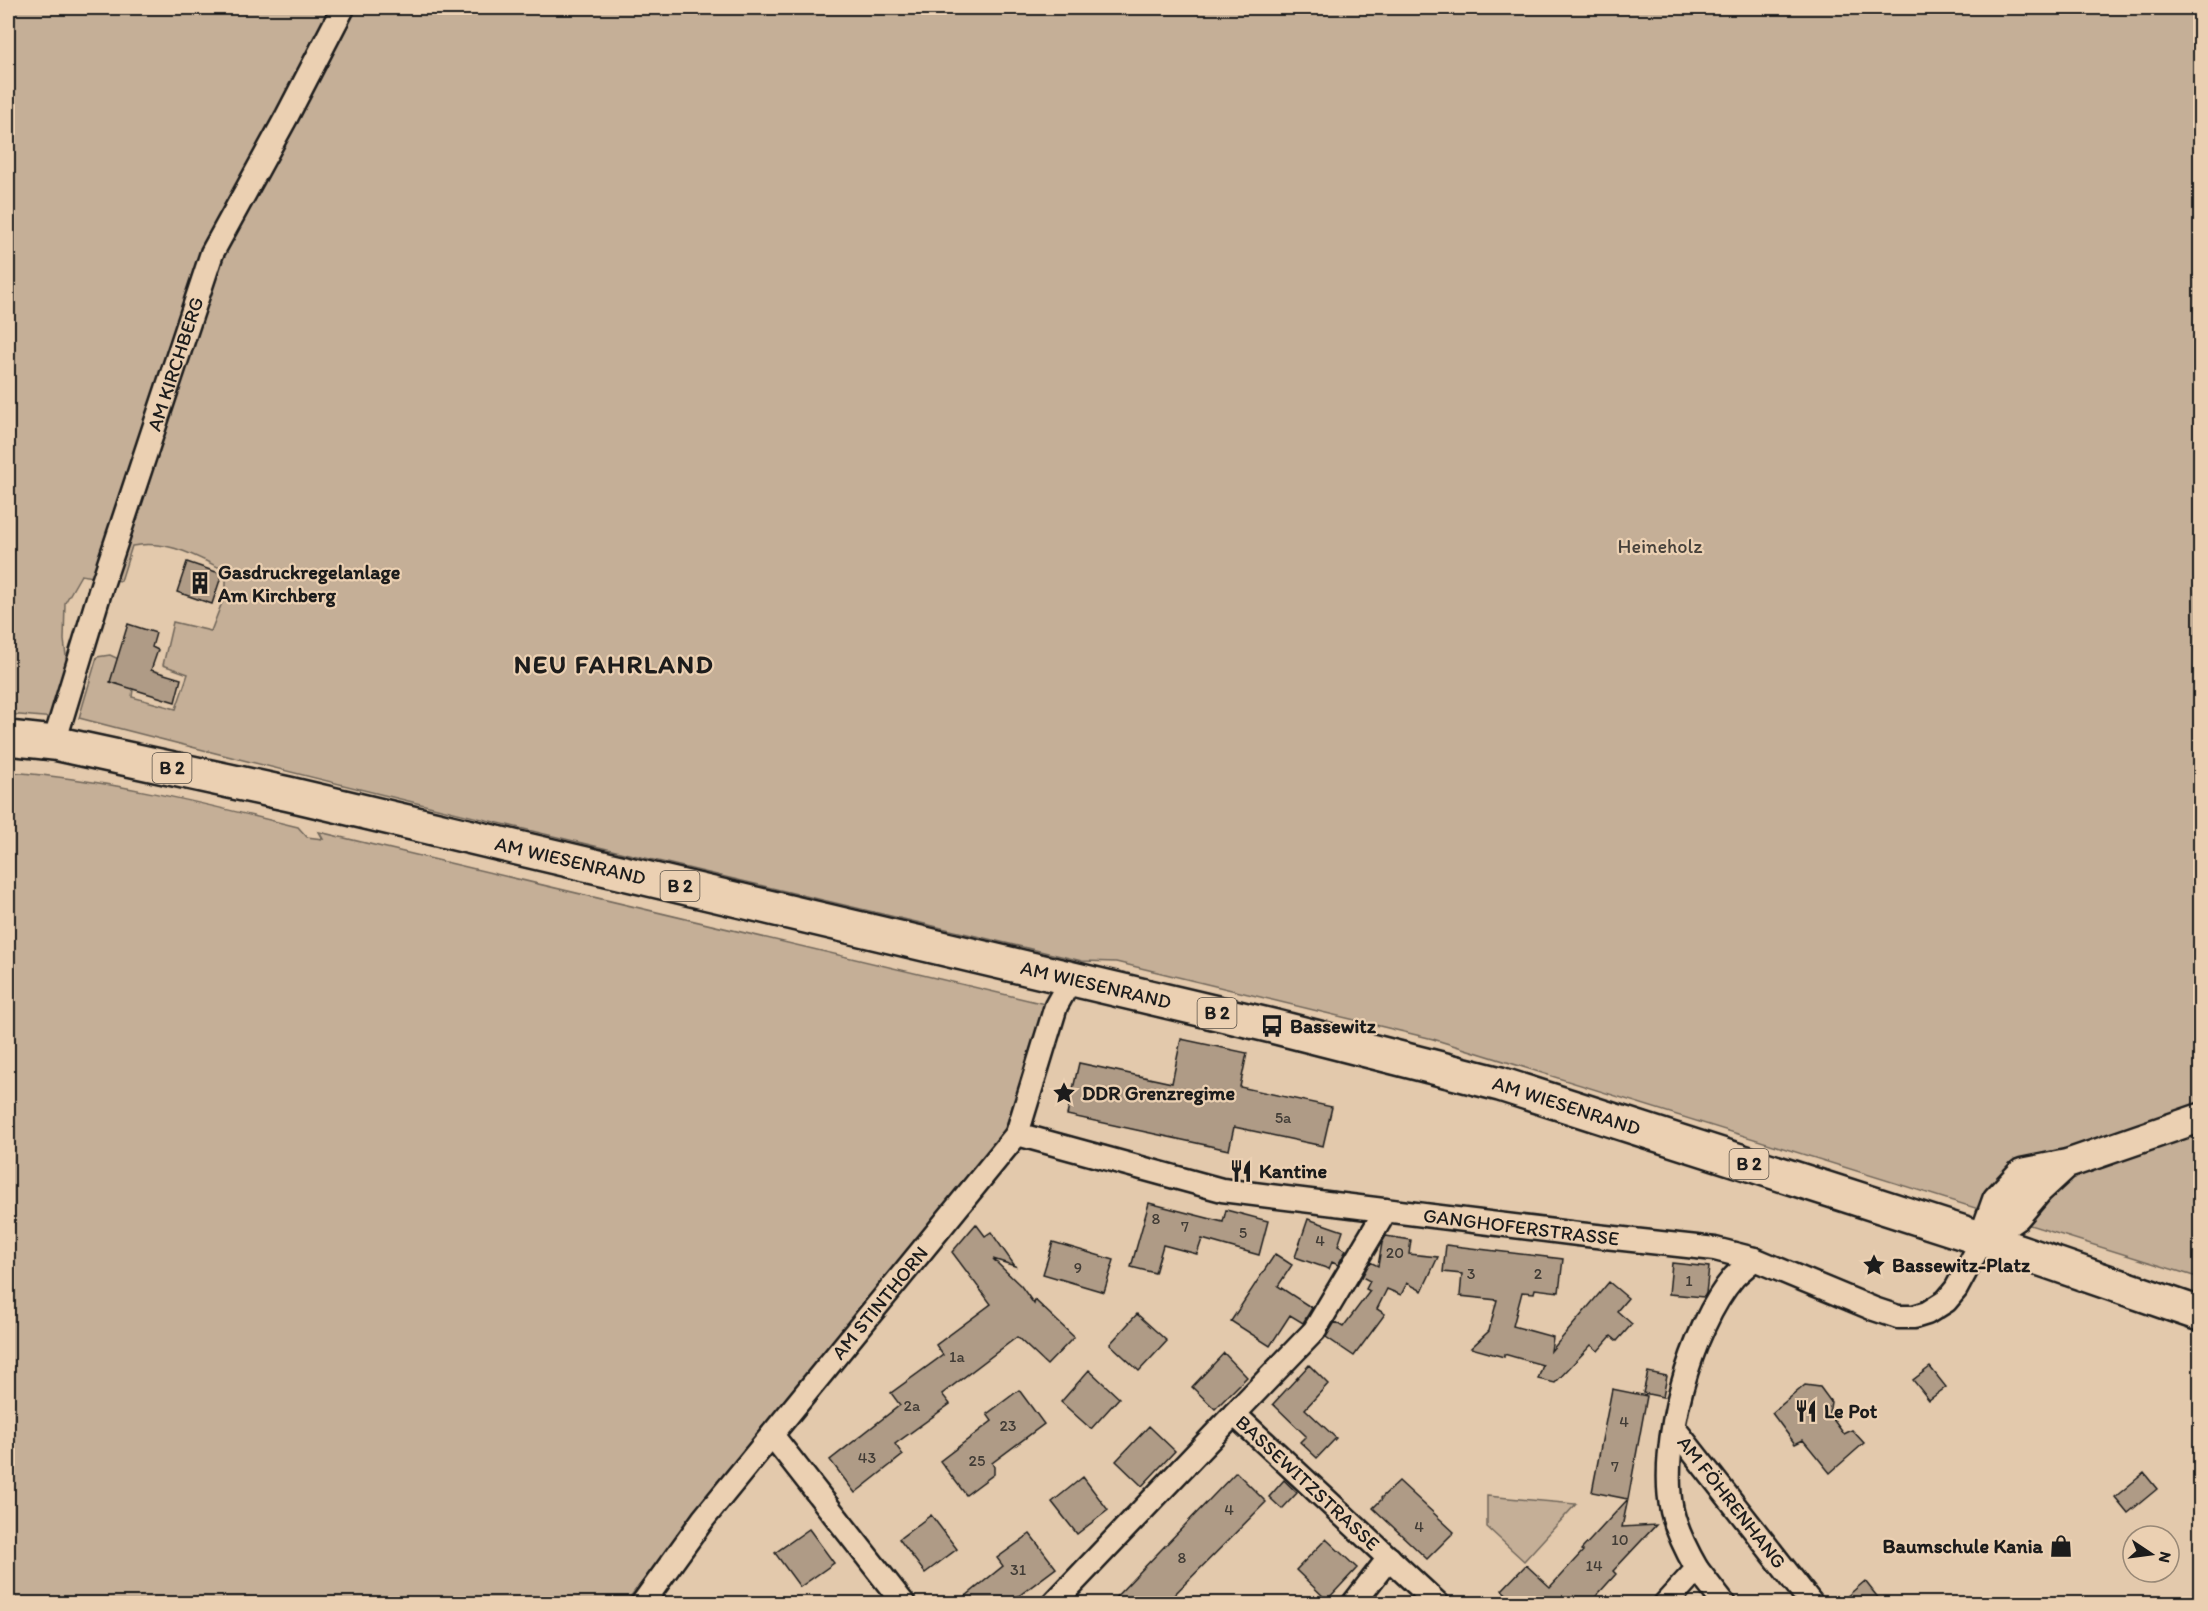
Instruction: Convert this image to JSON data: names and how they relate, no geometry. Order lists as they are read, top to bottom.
{
  "streets": {
    "main road": ["B 2", "AM WIESENRAND"],
    "street": [
      "AM KIRCHBERG",
      "GANGHOFERSTRASSE",
      "AM STINTHORN",
      "BASSEWITZSTRASSE",
      "AM FÖHRENHANG"
    ]
  },
  "crossings": [
    ["AM KIRCHBERG", "AM WIESENRAND"],
    ["AM WIESENRAND", "GANGHOFERSTRASSE"],
    ["AM WIESENRAND", "AM STINTHORN"],
    ["GANGHOFERSTRASSE", "AM STINTHORN"],
    ["GANGHOFERSTRASSE", "BASSEWITZSTRASSE"],
    ["GANGHOFERSTRASSE", "AM FÖHRENHANG"]
  ],
  "districts": ["NEU FAHRLAND"],
  "parks": ["Heineholz"],
  "places": {
    "building": ["Gasdruckregelanlage Am Kirchberg"],
    "bus stop": ["Bassewitz"],
    "place": ["DDR Grenzregime", "Bassewitz-Platz"],
    "restaurant": ["Kantine", "Le Pot"],
    "shop": ["Baumschule Kania"]
  },
  "house_numbers": [
    "5a",
    "8",
    "7",
    "5",
    "4",
    "20",
    "9",
    "3",
    "2",
    "1",
    "1a",
    "2a",
    "4",
    "23",
    "43",
    "25",
    "7",
    "4",
    "4",
    "10",
    "8",
    "14",
    "31"
  ],
  "north": "right"
}
